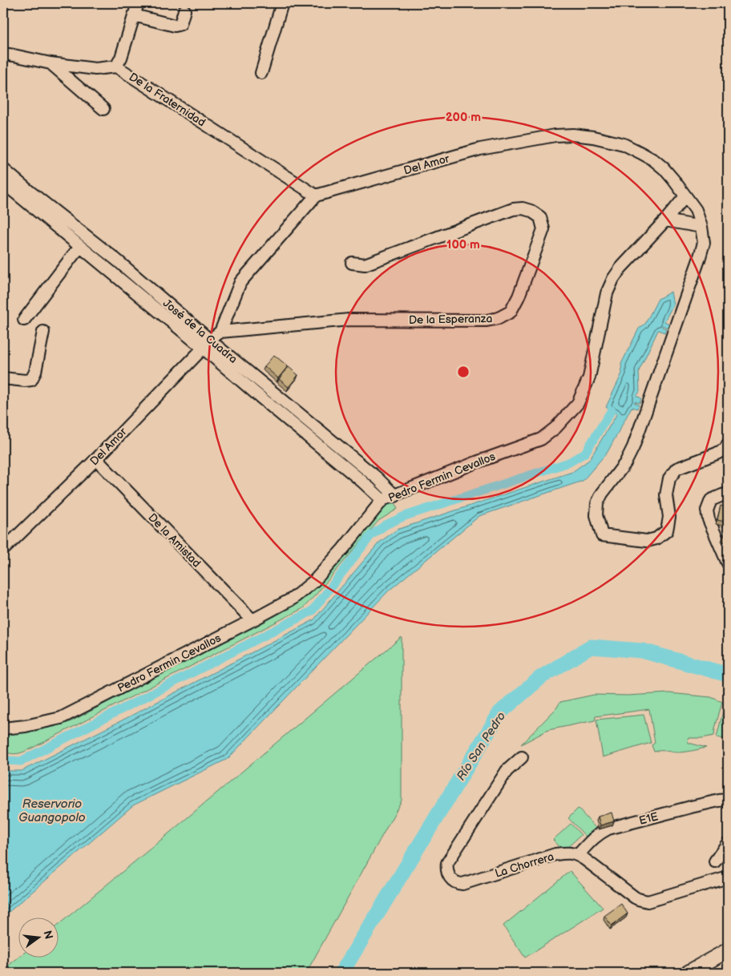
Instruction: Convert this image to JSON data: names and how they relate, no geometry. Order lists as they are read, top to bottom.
{
  "streets": {
    "street": [
      "De la Fraternidad",
      "Del Amor",
      "De la Esperanza",
      "José de la Cuadra",
      "Pedro Fermin Cevallos",
      "De la Amistad",
      "E1E",
      "La Chorrera"
    ]
  },
  "crossings": [
    ["De la Fraternidad", "Del Amor"],
    ["Del Amor", "José de la Cuadra"],
    ["Del Amor", "Pedro Fermin Cevallos"],
    ["Del Amor", "De la Amistad"],
    ["José de la Cuadra", "Pedro Fermin Cevallos"],
    ["Pedro Fermin Cevallos", "De la Amistad"],
    ["E1E", "La Chorrera"]
  ],
  "water": ["Río San Pedro", "Reservorio Guangopolo"],
  "north": "right",
  "rings": ["200 m", "100 m"]
}
